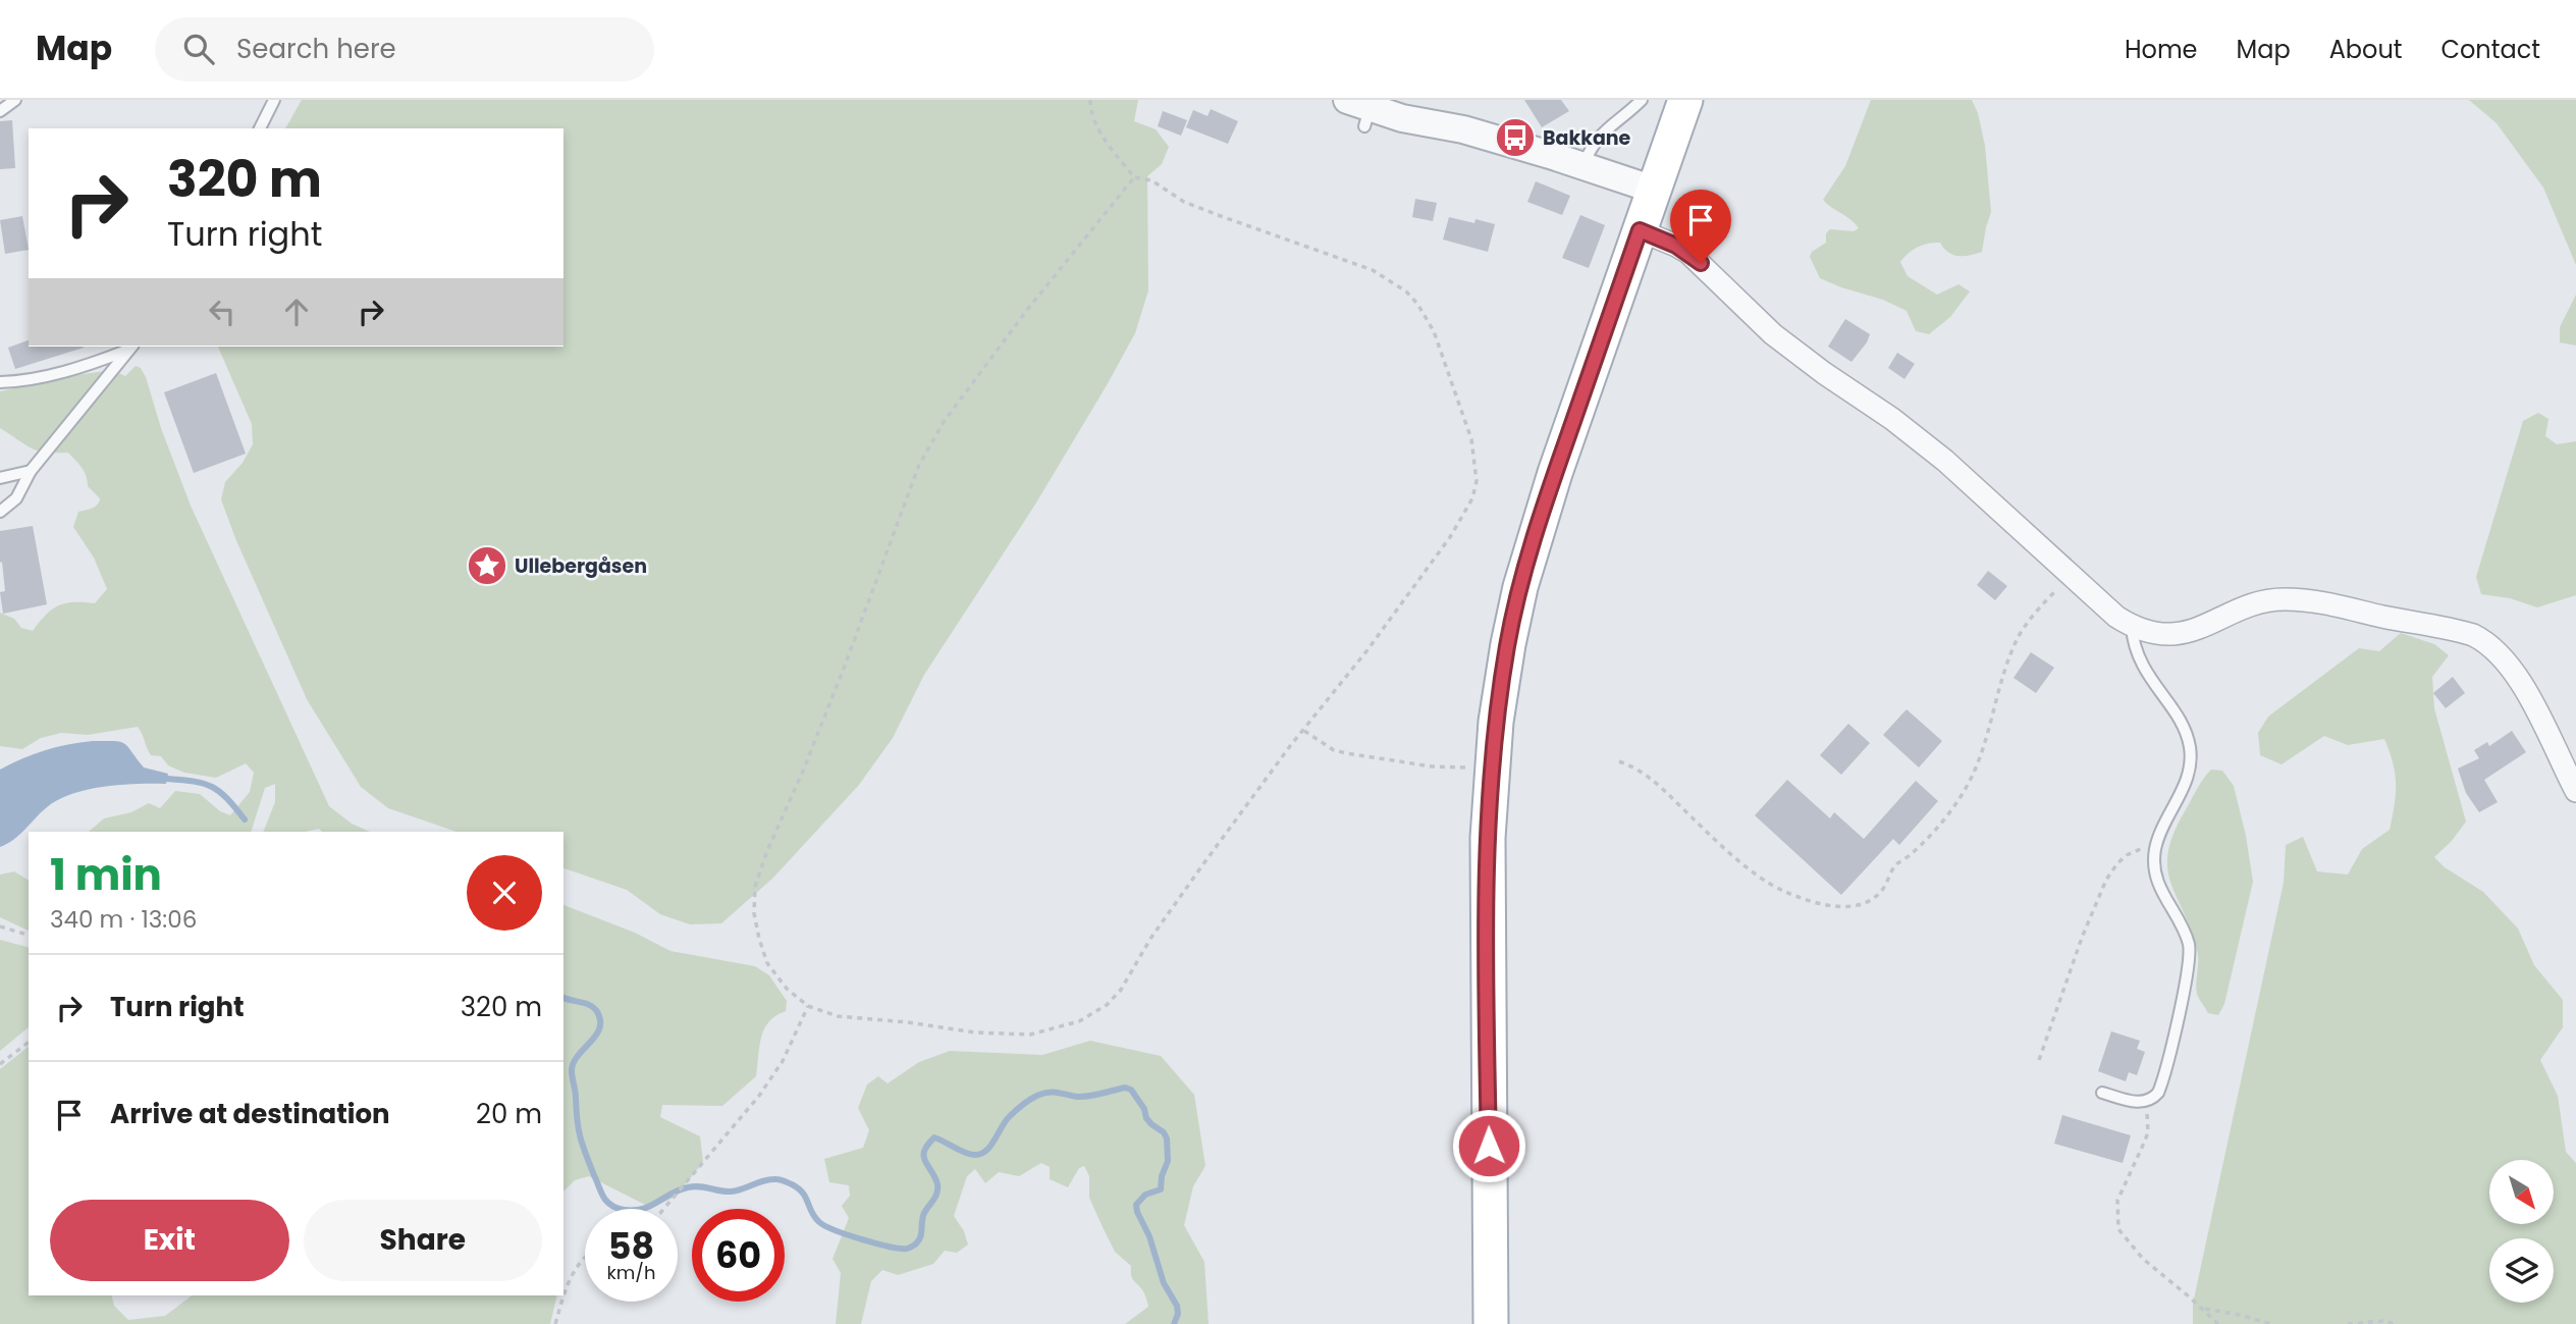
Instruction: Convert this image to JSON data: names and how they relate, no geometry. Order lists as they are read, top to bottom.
{
  "places": {
    "bus stop": ["Bakkane"],
    "place": ["Ullebergåsen"]
  },
  "north": "bottom right",
  "page": {
    "header": "Map",
    "search": "Search here",
    "nav": [
      "Home",
      "Map",
      "About",
      "Contact"
    ],
    "turn": ["320 m", "Turn right"],
    "heading": ["1 min", "340 m · 13:06"],
    "list": [
      {
        "name": "Turn right",
        "value": "320 m"
      },
      {
        "name": "Arrive at destination",
        "value": "20 m"
      }
    ],
    "buttons": ["Exit", "Share"],
    "speed": "58 km/h",
    "limit": "60"
  }
}
